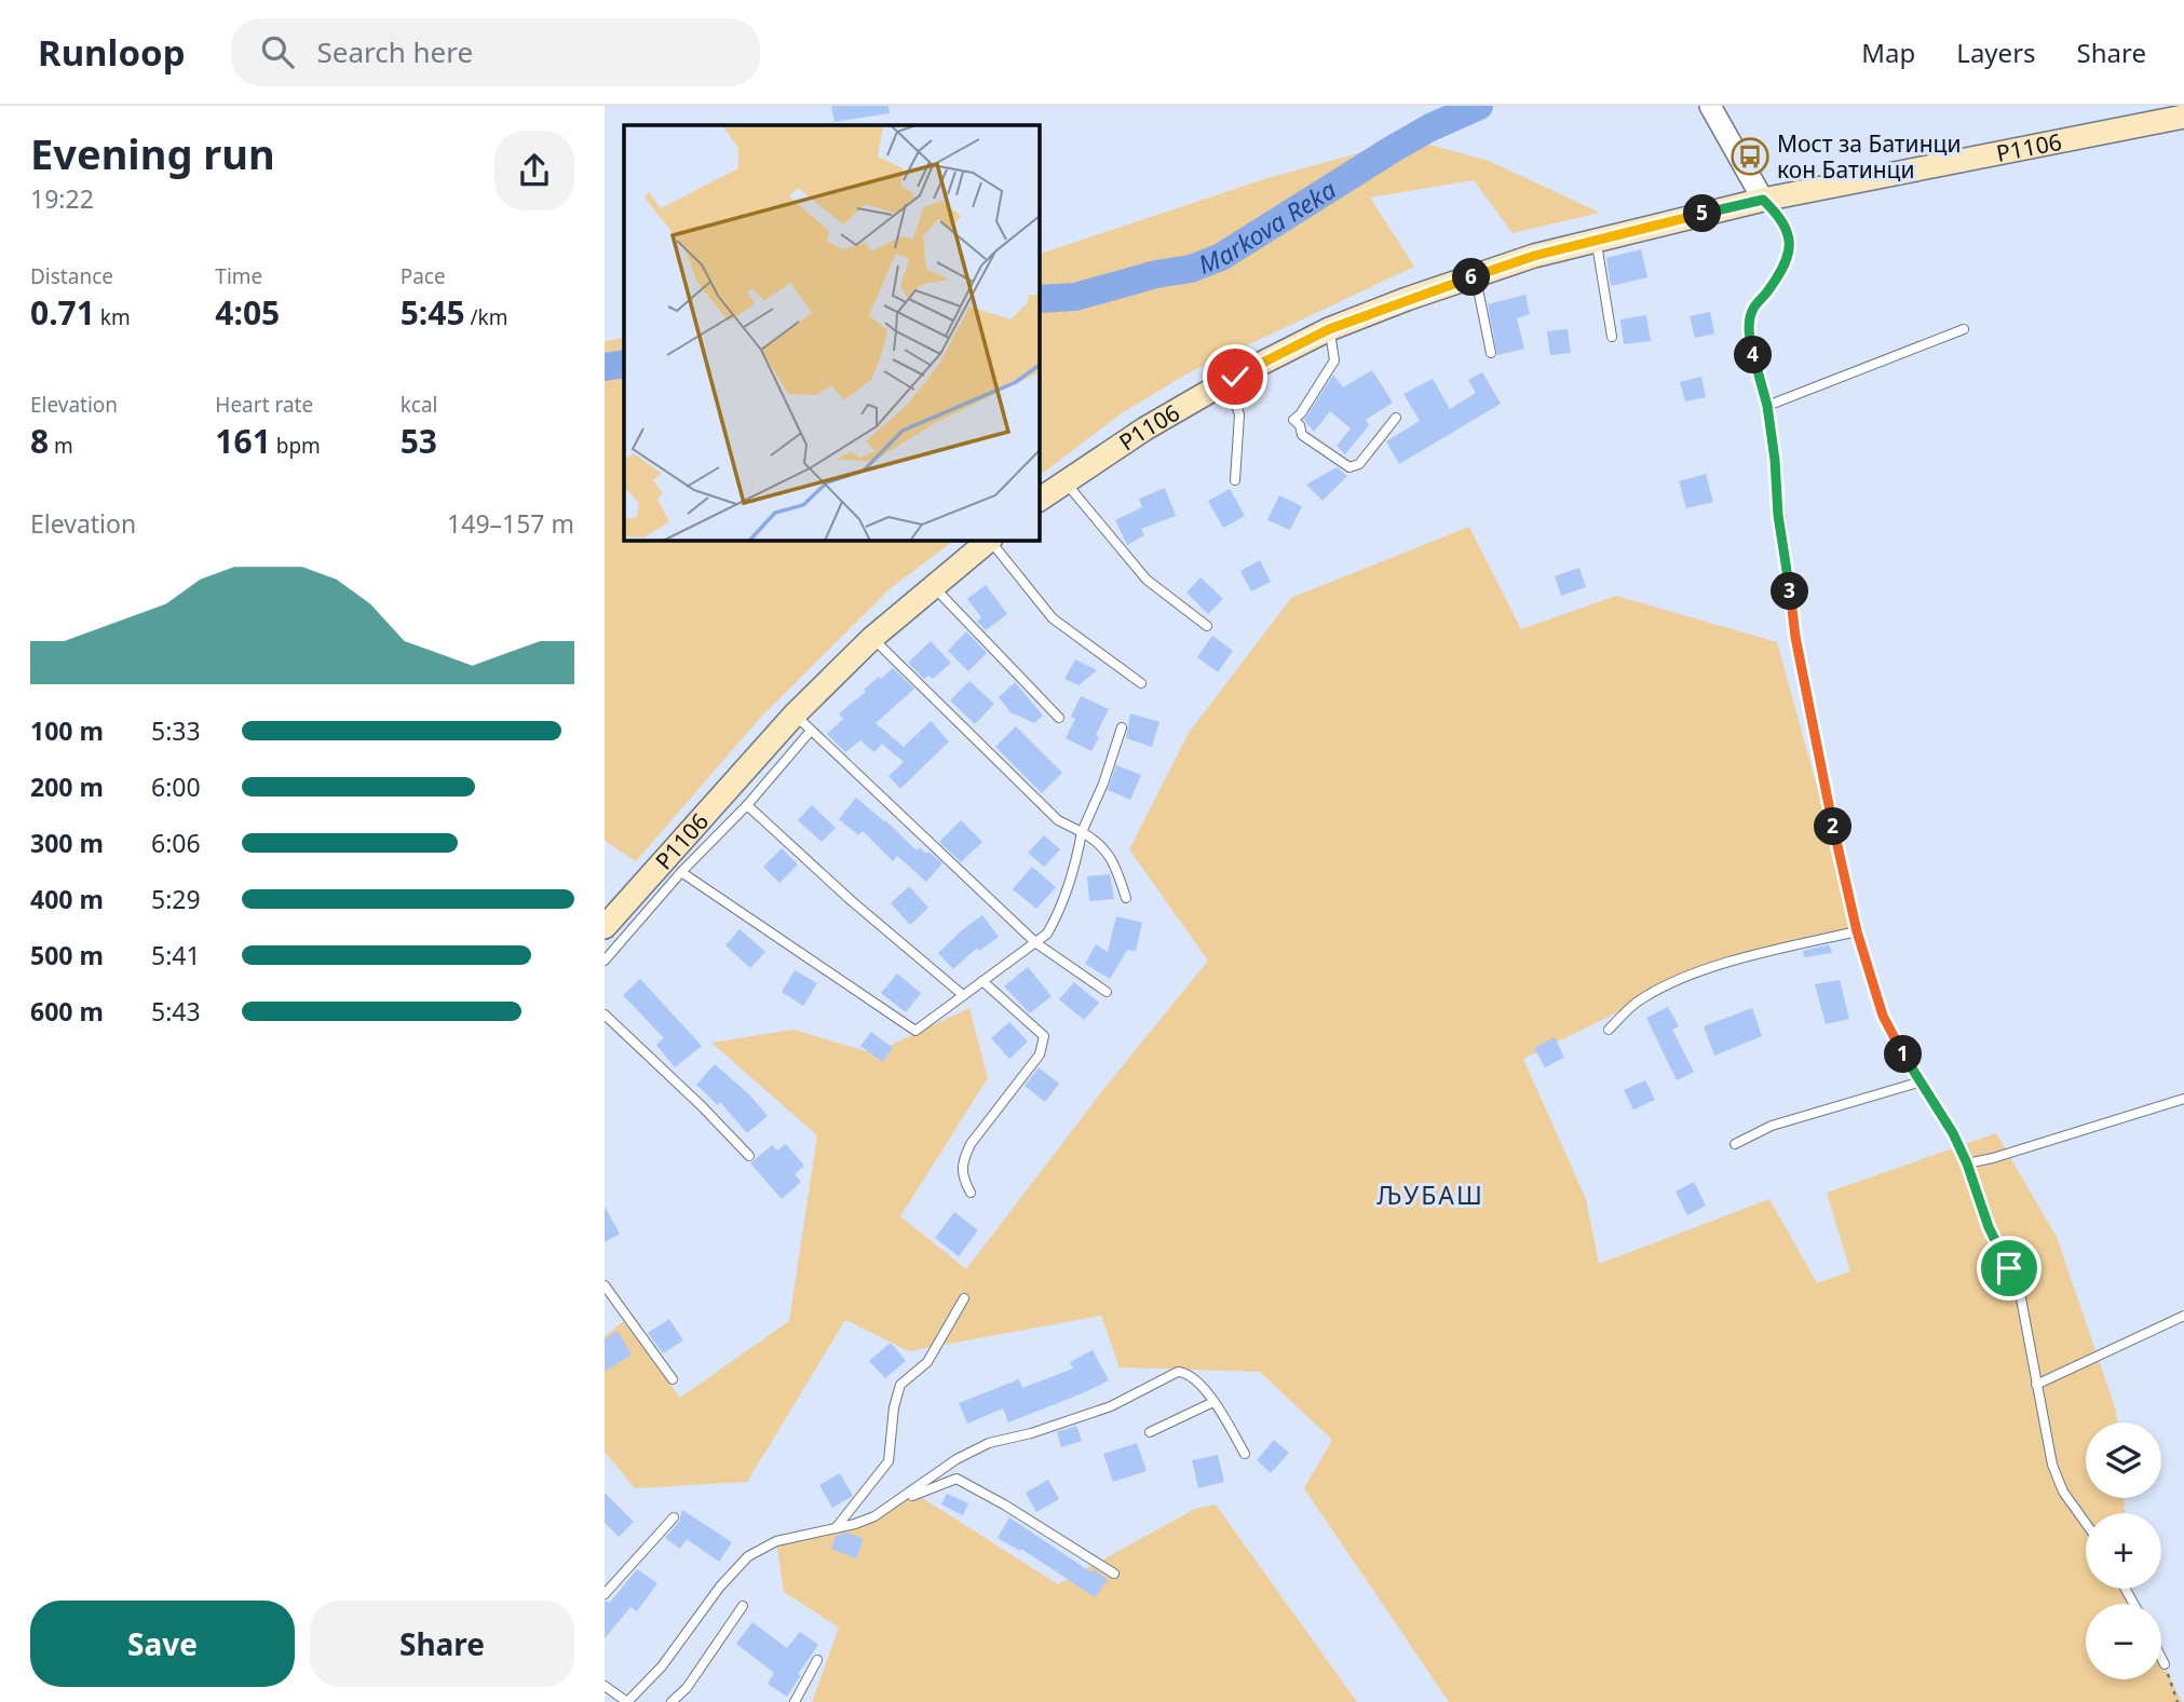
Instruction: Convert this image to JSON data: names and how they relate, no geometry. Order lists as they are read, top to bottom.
{
  "streets": {
    "main road": ["P1106"]
  },
  "districts": ["ЉУБАШ"],
  "water": ["Markova Reka"],
  "places": {
    "bus stop": ["Мост за Батинци кон Батинци"]
  },
  "page": {
    "header": "Runloop",
    "search": "Search here",
    "nav": ["Map", "Layers", "Share"],
    "heading": ["Evening run", "19:22"],
    "pins": [
      "5",
      "6",
      "4",
      "3",
      "2",
      "1"
    ],
    "stats": [
      ["Distance", "0.71 km"],
      ["Time", "4:05"],
      ["Pace", "5:45 /km"],
      ["Elevation", "8 m"],
      ["Heart rate", "161 bpm"],
      ["kcal", "53"]
    ],
    "chart": ["Elevation", "149–157 m"],
    "list": [
      {
        "name": "100 m",
        "note": "5:33"
      },
      {
        "name": "200 m",
        "note": "6:00"
      },
      {
        "name": "300 m",
        "note": "6:06"
      },
      {
        "name": "400 m",
        "note": "5:29"
      },
      {
        "name": "500 m",
        "note": "5:41"
      },
      {
        "name": "600 m",
        "note": "5:43"
      }
    ],
    "map_buttons": ["+", "−"],
    "buttons": ["Save", "Share"]
  }
}
